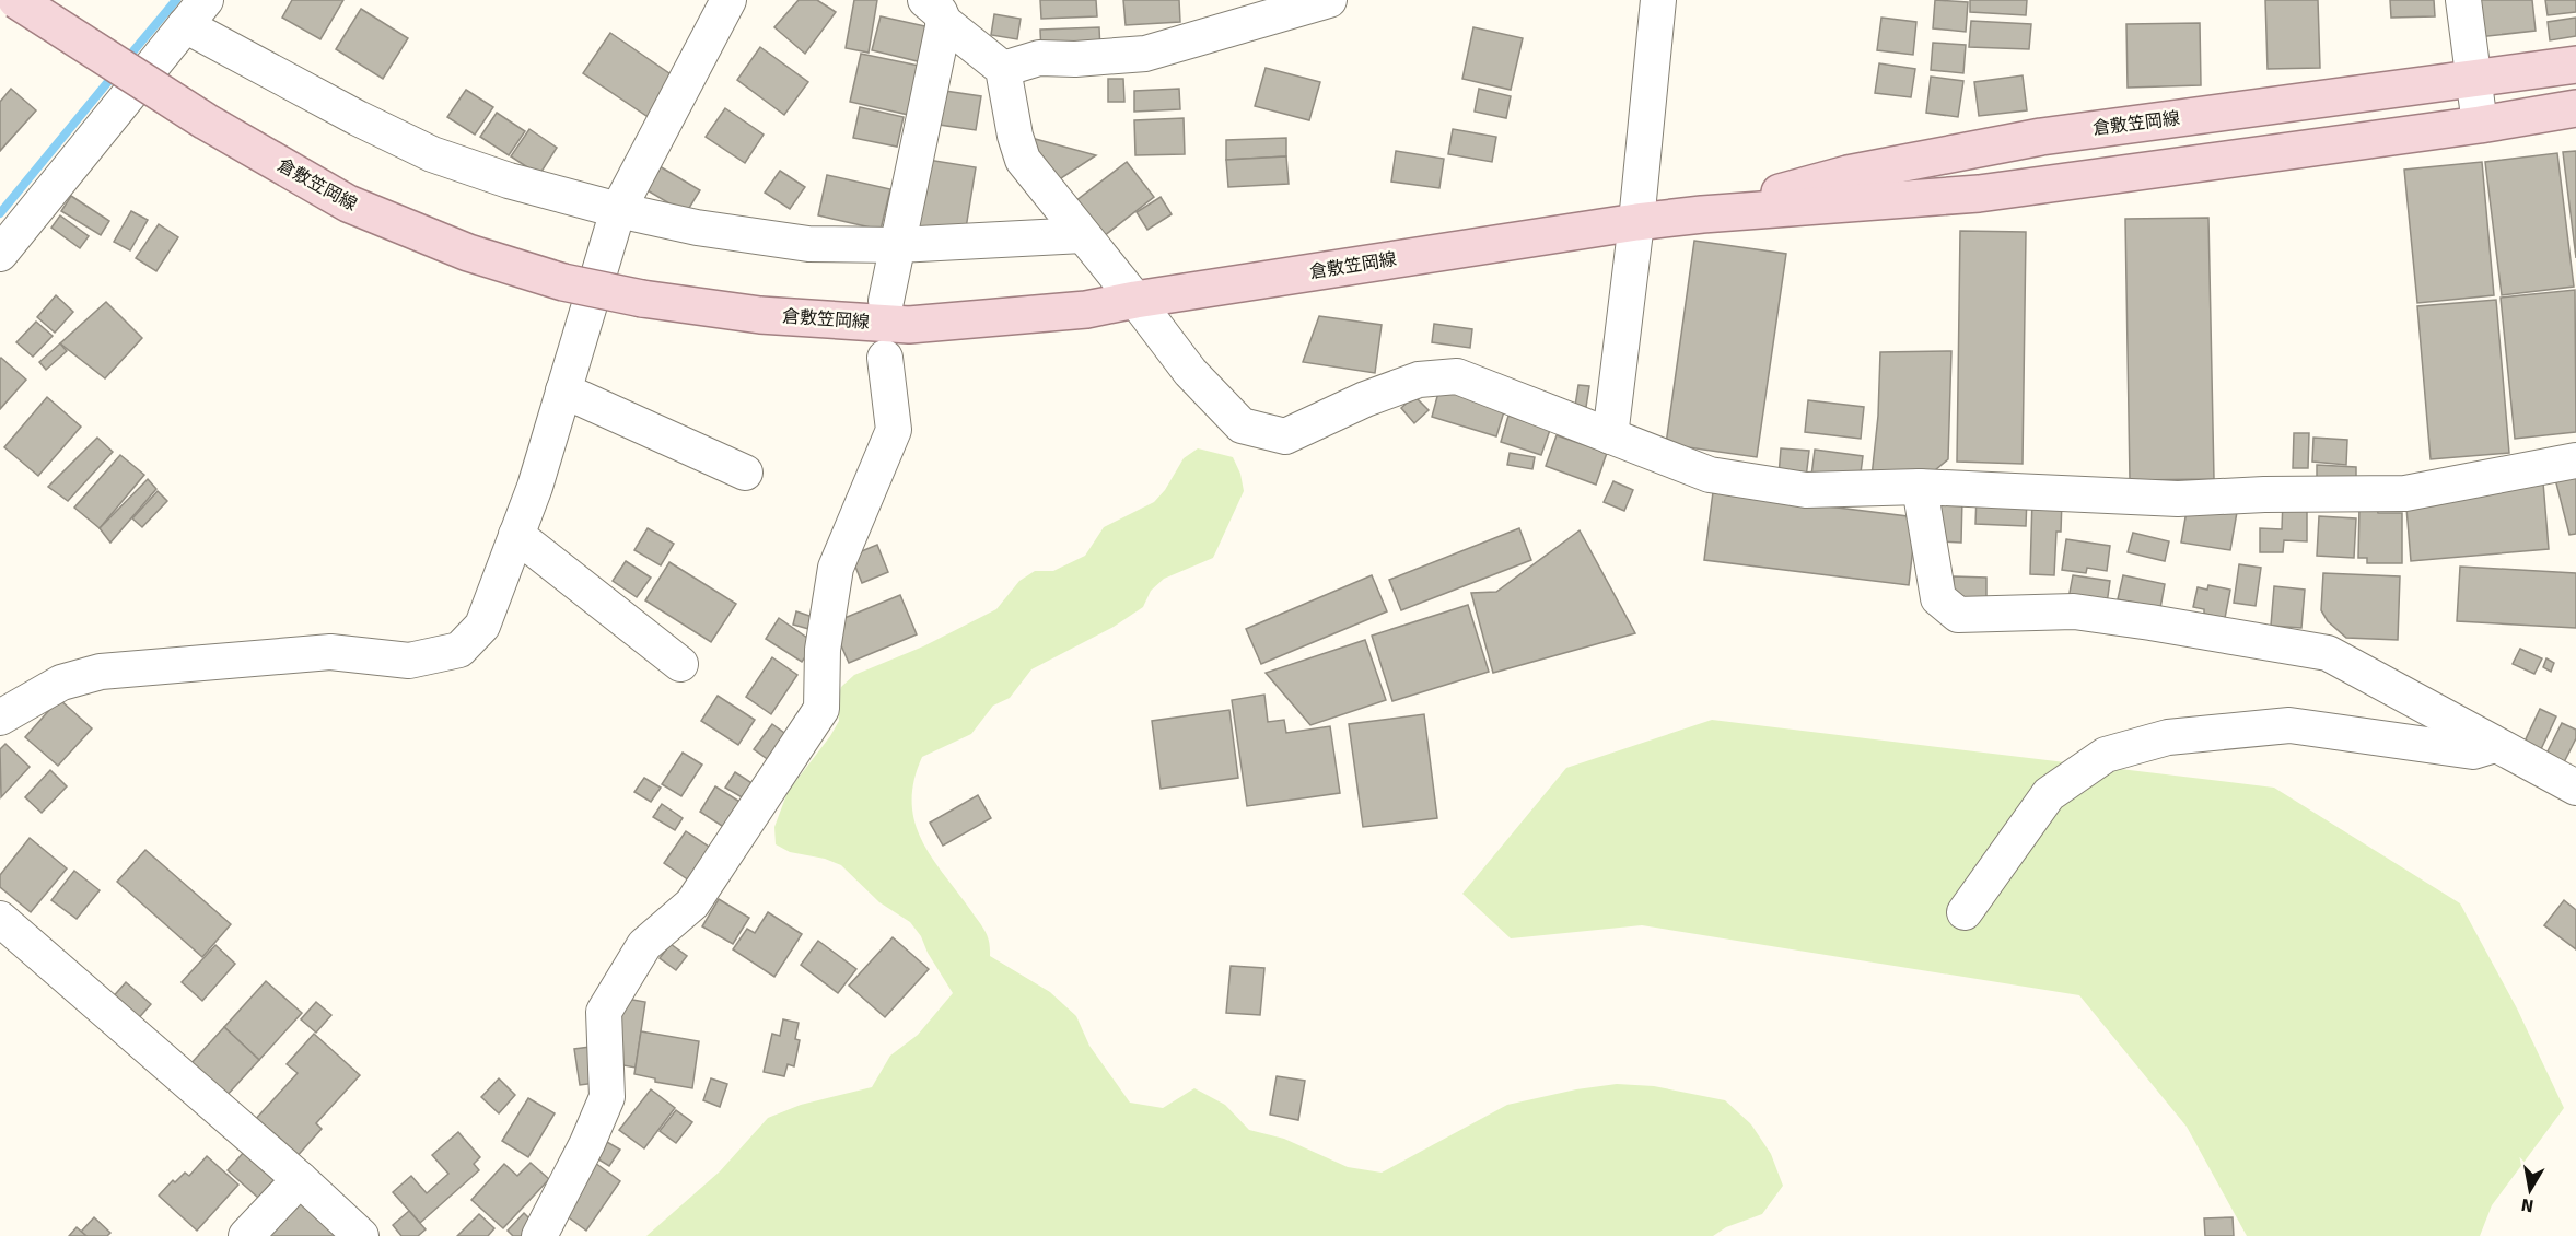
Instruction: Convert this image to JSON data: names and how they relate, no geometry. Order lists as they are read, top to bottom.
{
  "streets": {
    "main road": ["倉敷笠岡線"]
  },
  "north": "bottom"
}
